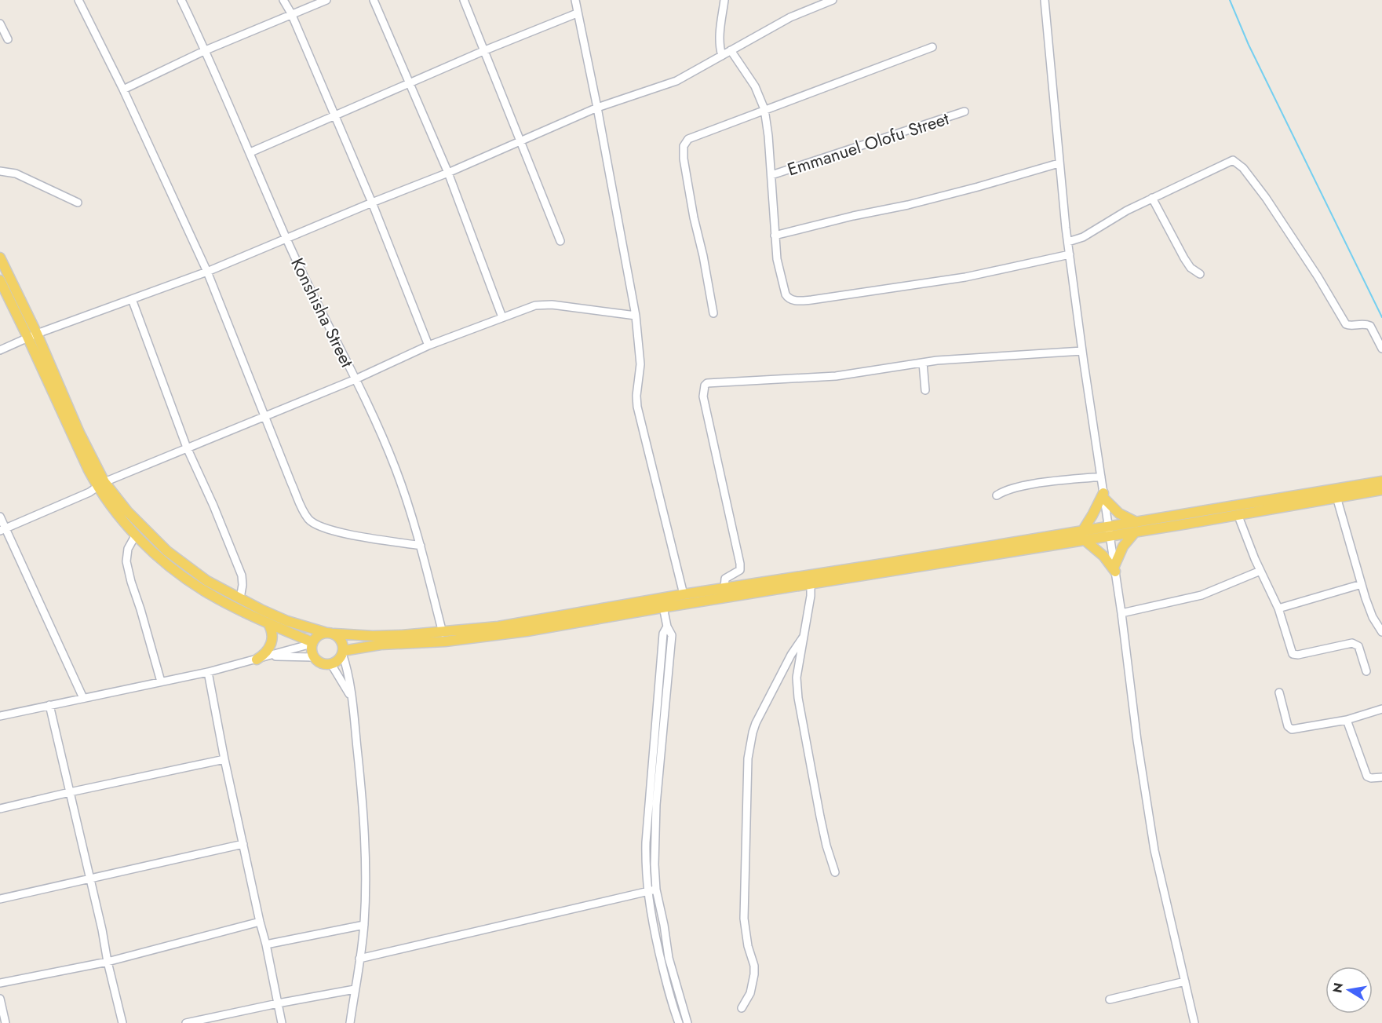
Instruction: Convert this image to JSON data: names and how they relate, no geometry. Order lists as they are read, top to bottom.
{
  "streets": {
    "street": ["Emmanuel Olofu Street", "Konshisha Street"]
  },
  "north": "left"
}
